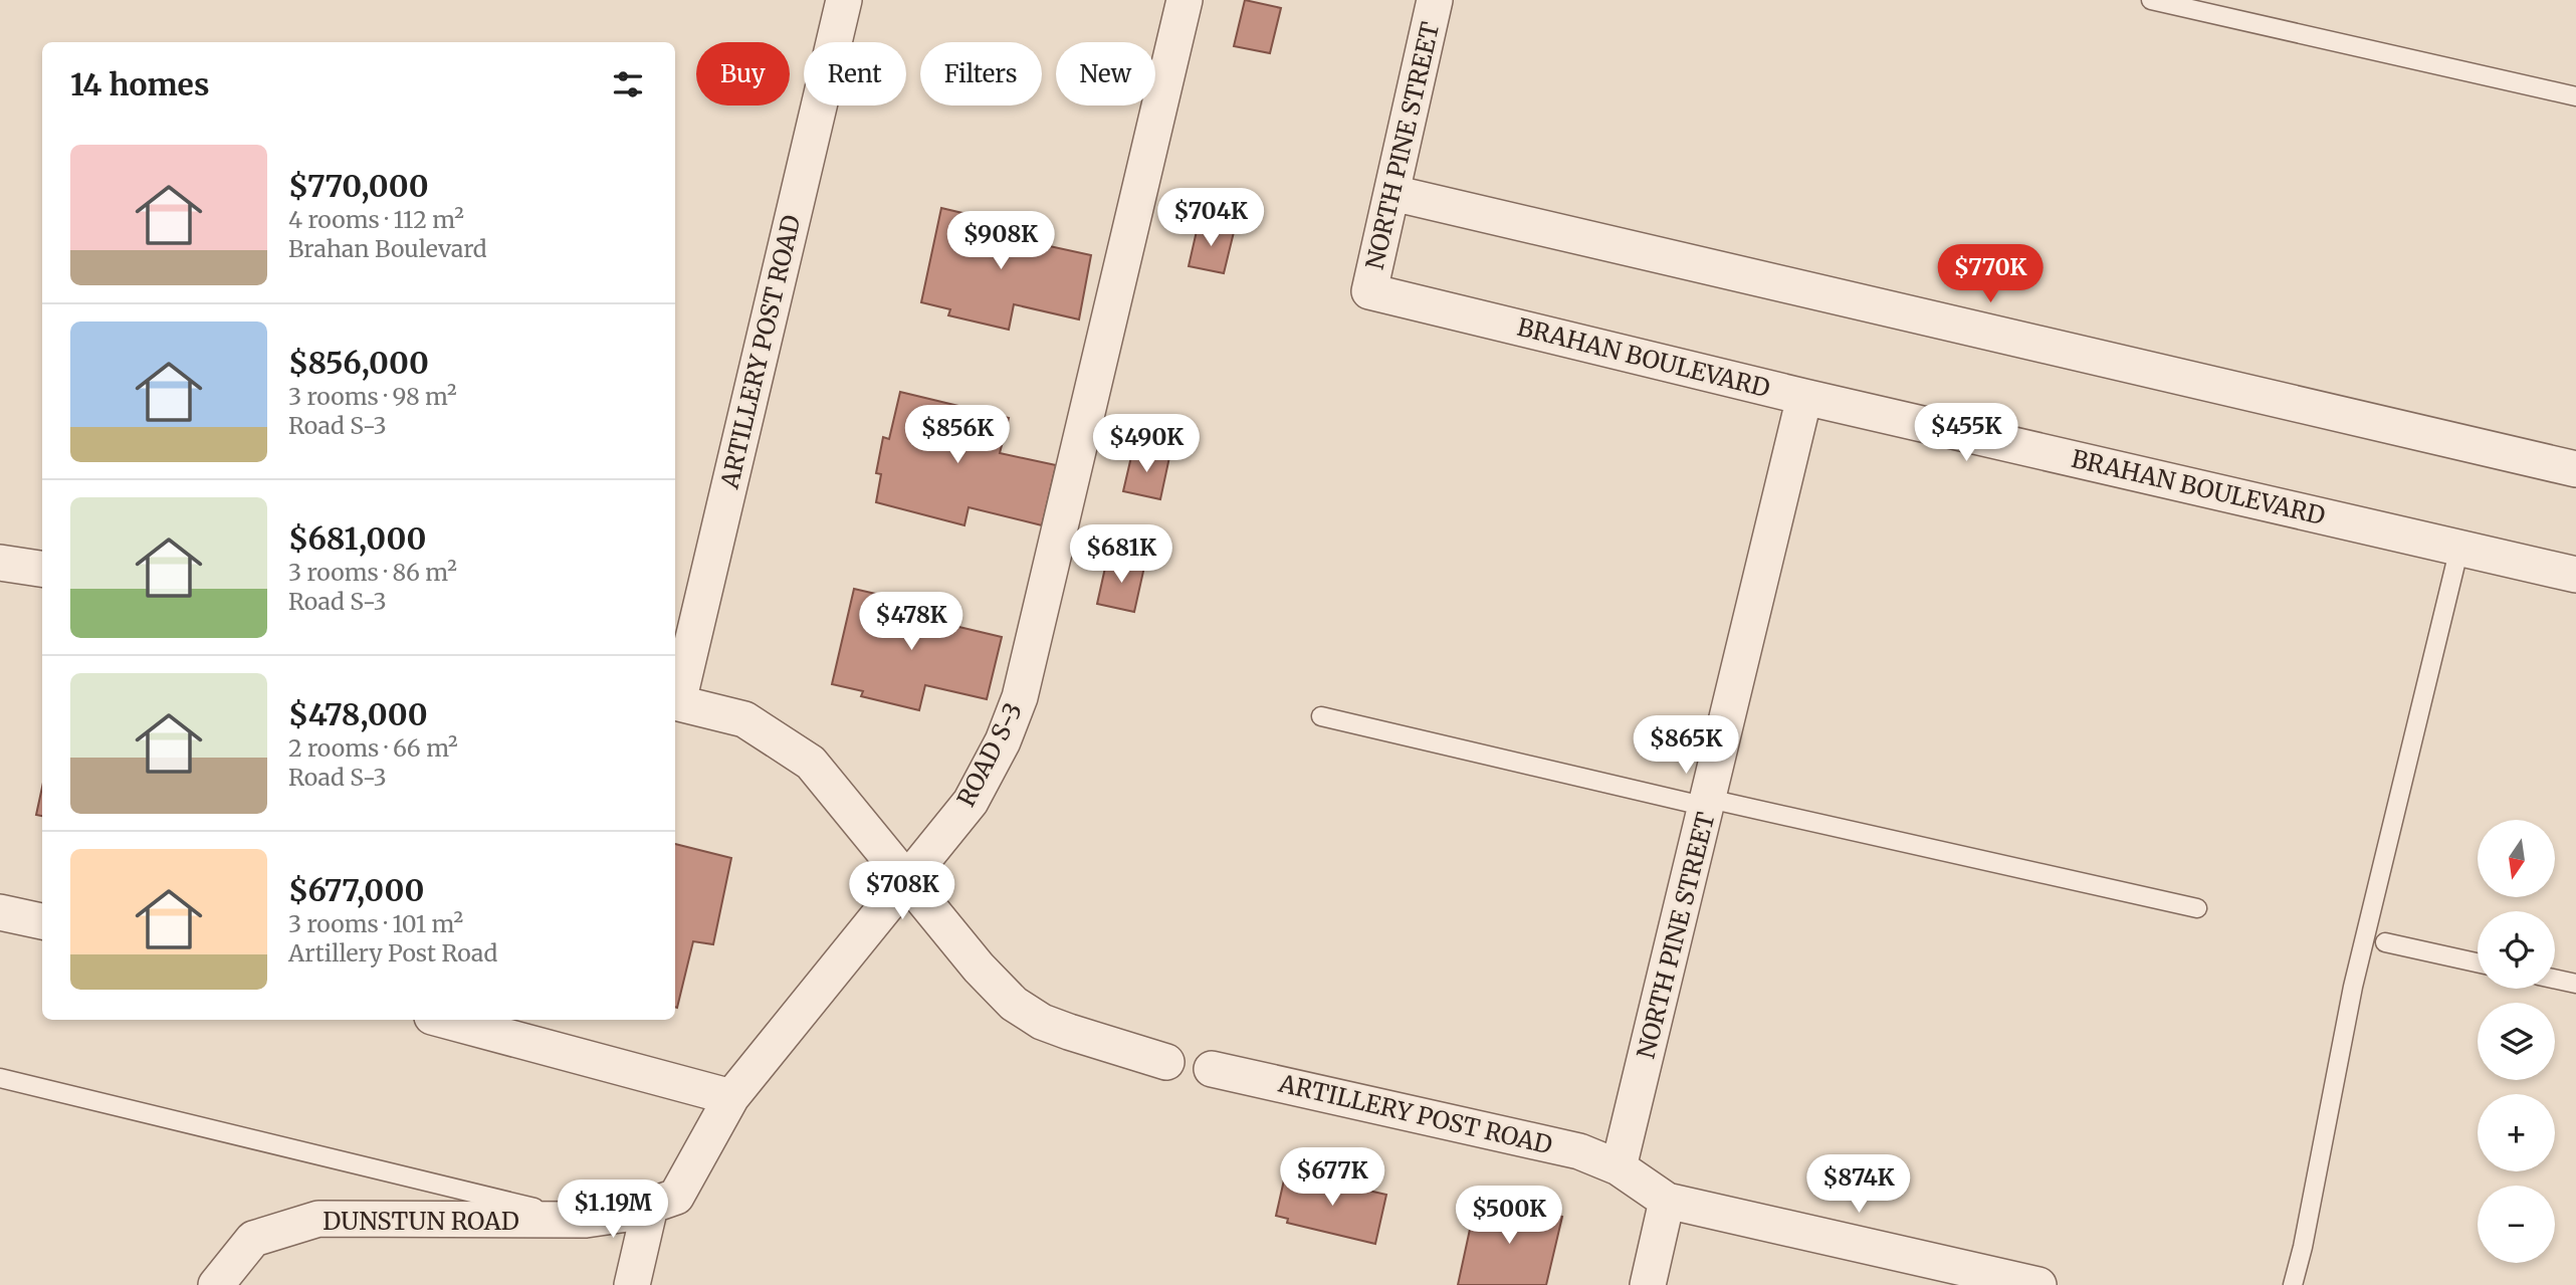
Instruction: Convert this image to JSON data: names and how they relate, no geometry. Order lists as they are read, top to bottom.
{
  "streets": {
    "street": [
      "NORTH PINE STREET",
      "ARTILLERY POST ROAD",
      "BRAHAN BOULEVARD",
      "ROAD S-3",
      "DUNSTUN ROAD"
    ]
  },
  "crossings": [
    ["NORTH PINE STREET", "ARTILLERY POST ROAD"],
    ["NORTH PINE STREET", "BRAHAN BOULEVARD"],
    ["ARTILLERY POST ROAD", "ROAD S-3"],
    ["ROAD S-3", "DUNSTUN ROAD"]
  ],
  "north": "bottom",
  "page": {
    "chip": [
      "Buy",
      "Rent",
      "Filters",
      "New"
    ],
    "heading": "14 homes",
    "list": [
      {
        "name": "$770,000",
        "note": "4 rooms · 112 m² · Brahan Boulevard"
      },
      {
        "name": "$856,000",
        "note": "3 rooms · 98 m² · Road S-3"
      },
      {
        "name": "$681,000",
        "note": "3 rooms · 86 m² · Road S-3"
      },
      {
        "name": "$478,000",
        "note": "2 rooms · 66 m² · Road S-3"
      },
      {
        "name": "$677,000",
        "note": "3 rooms · 101 m² · Artillery Post Road"
      }
    ],
    "price": [
      "$704K",
      "$908K",
      "$770K",
      "$455K",
      "$856K",
      "$490K",
      "$681K",
      "$478K",
      "$865K",
      "$708K",
      "$677K",
      "$874K",
      "$1.19M",
      "$500K"
    ],
    "map_buttons": ["+", "−"]
  }
}
